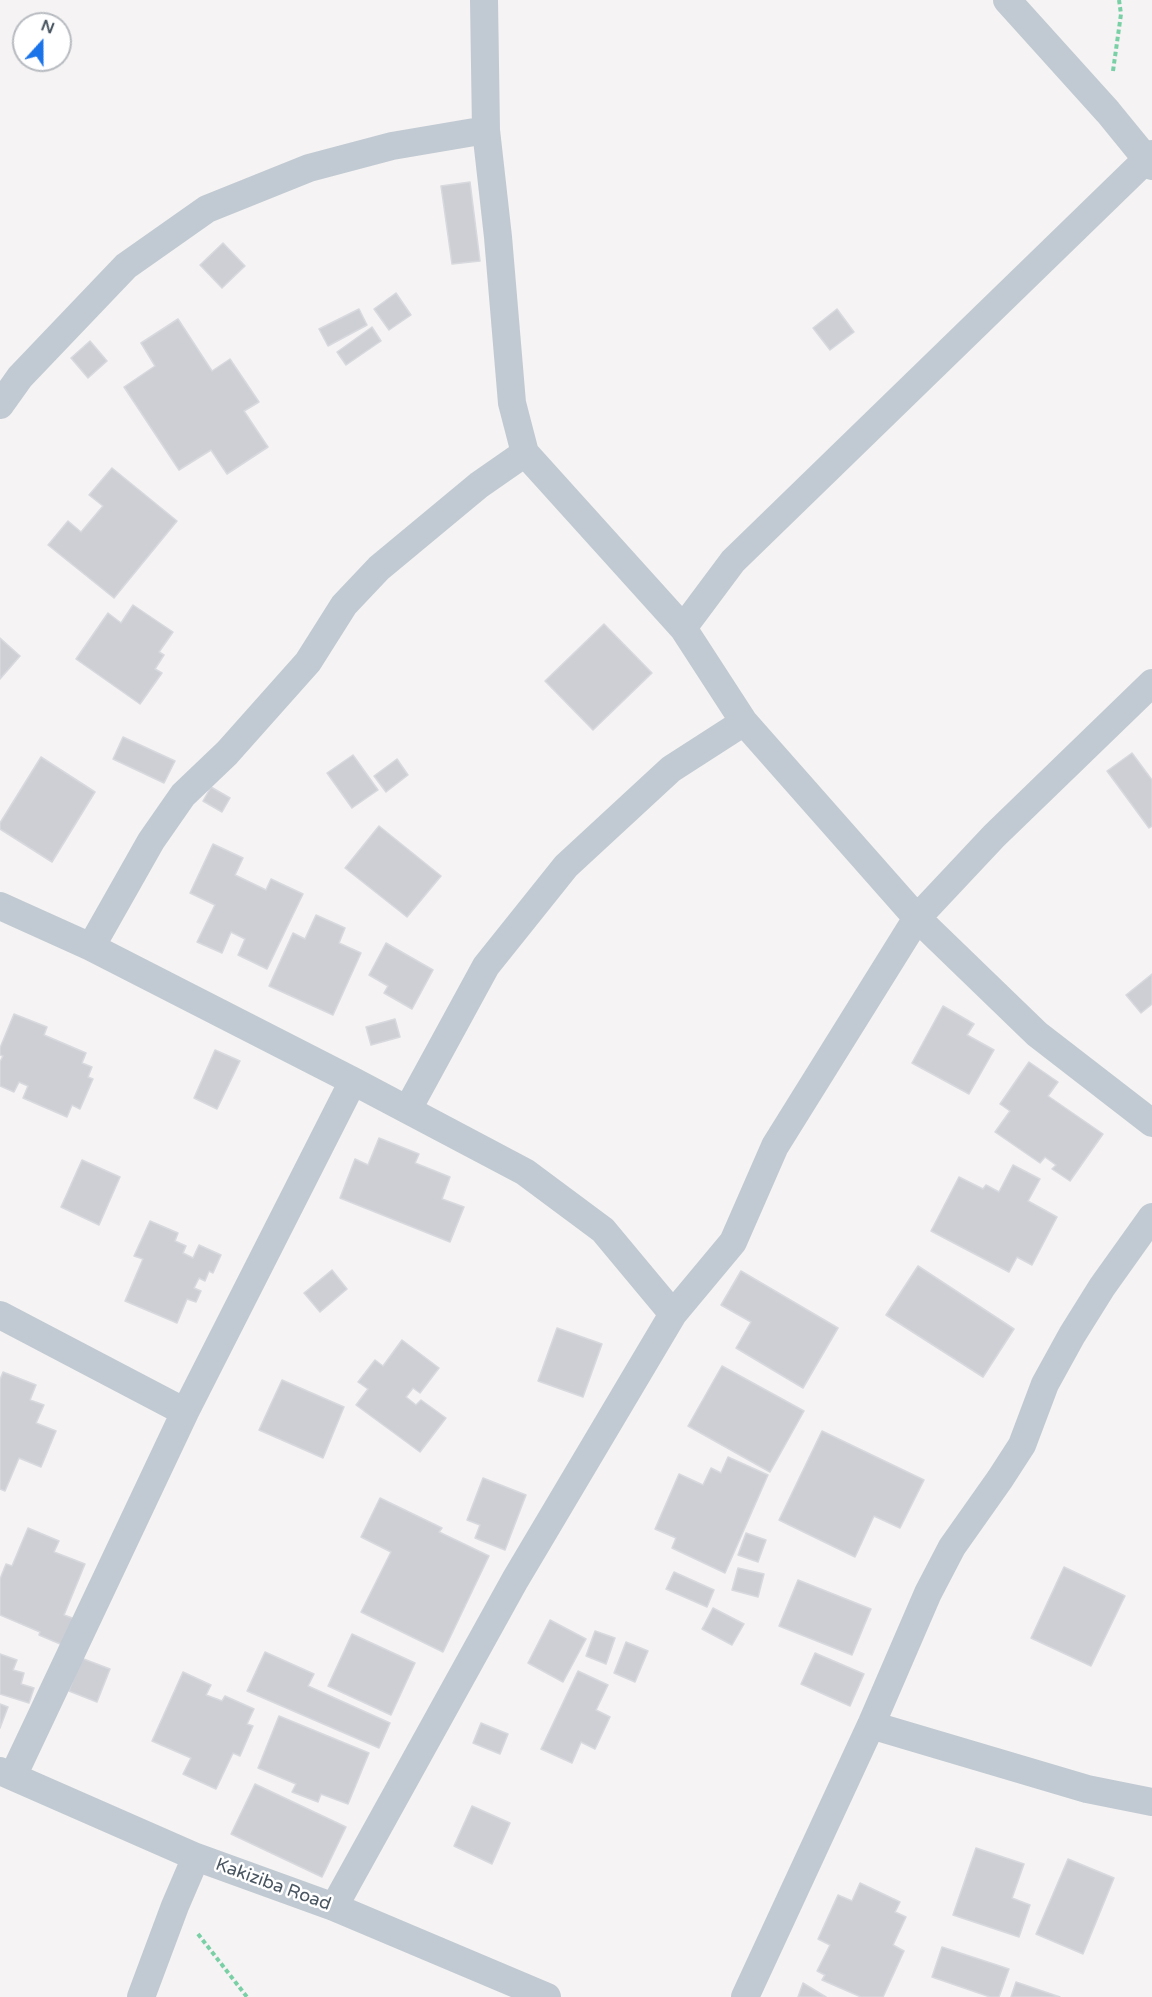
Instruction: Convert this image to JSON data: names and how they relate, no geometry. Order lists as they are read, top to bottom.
{
  "streets": {
    "street": ["Kakiziba Road"]
  },
  "north": "top"
}
